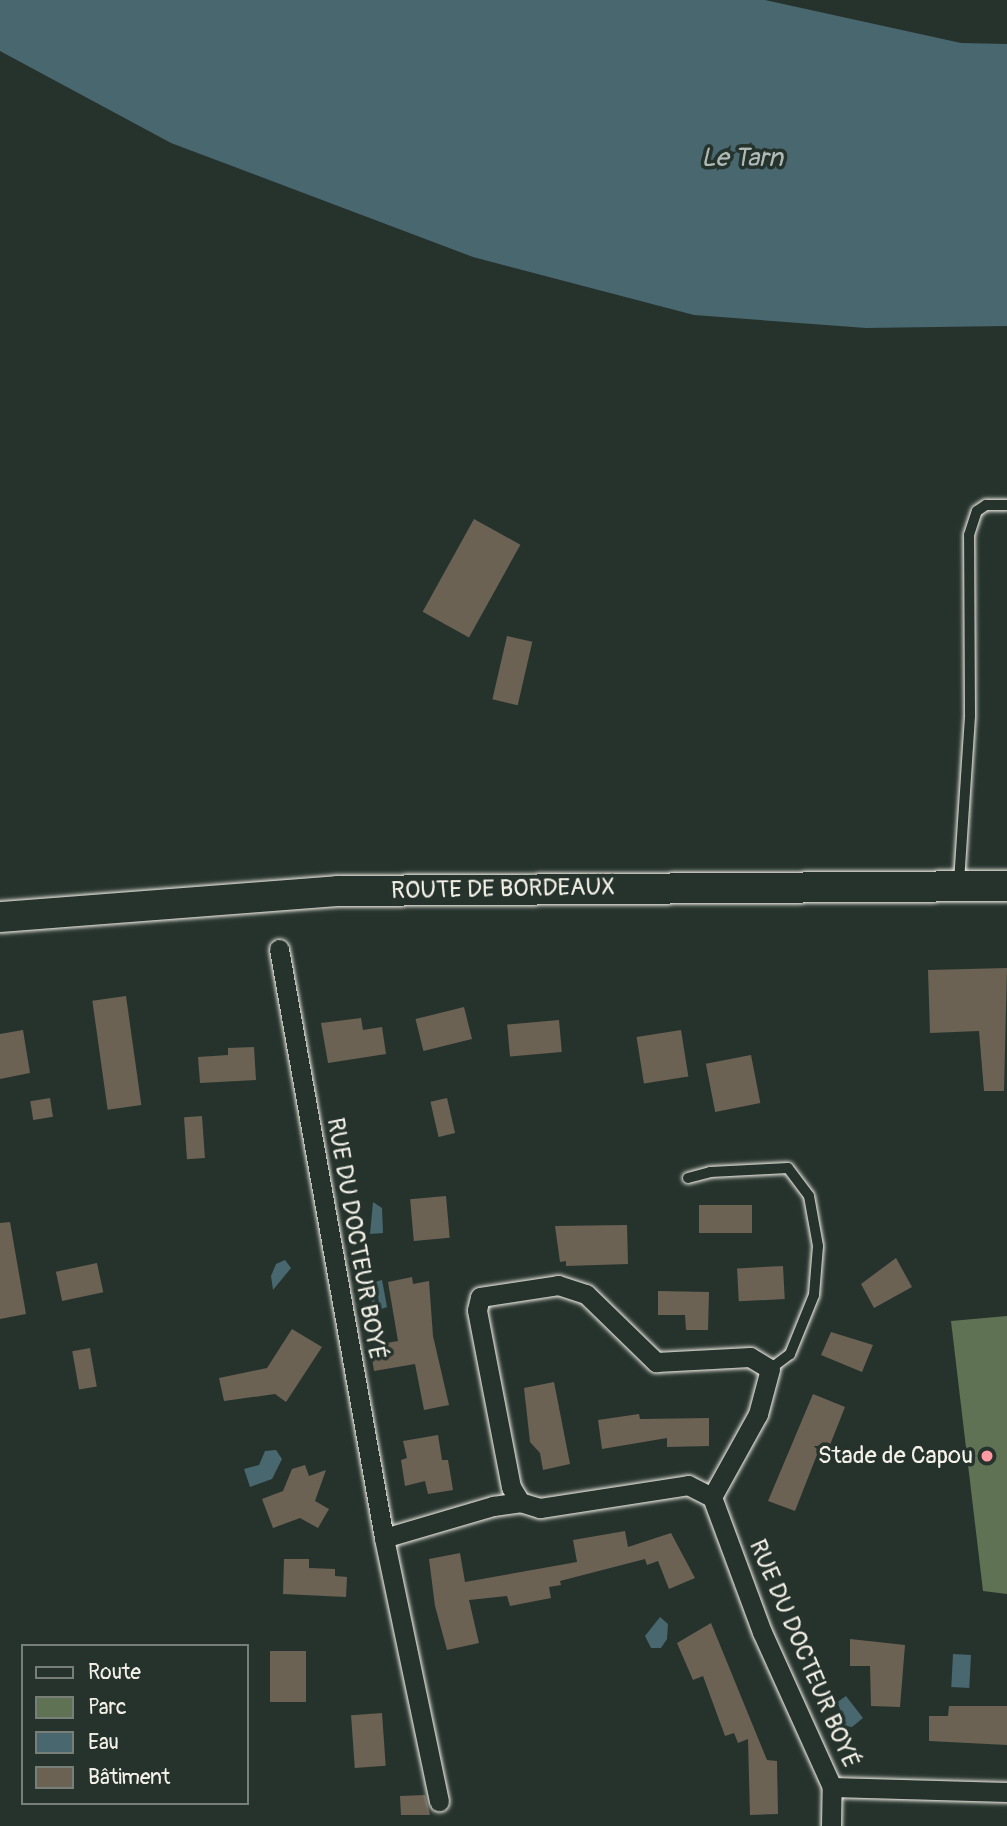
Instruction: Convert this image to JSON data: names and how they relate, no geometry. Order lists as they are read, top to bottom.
{
  "streets": {
    "main road": ["ROUTE DE BORDEAUX"],
    "street": ["RUE DU DOCTEUR BOYÉ"]
  },
  "water": ["Le Tarn"],
  "places": ["Stade de Capou"],
  "legend": [
    "Route",
    "Parc",
    "Eau",
    "Bâtiment"
  ]
}
